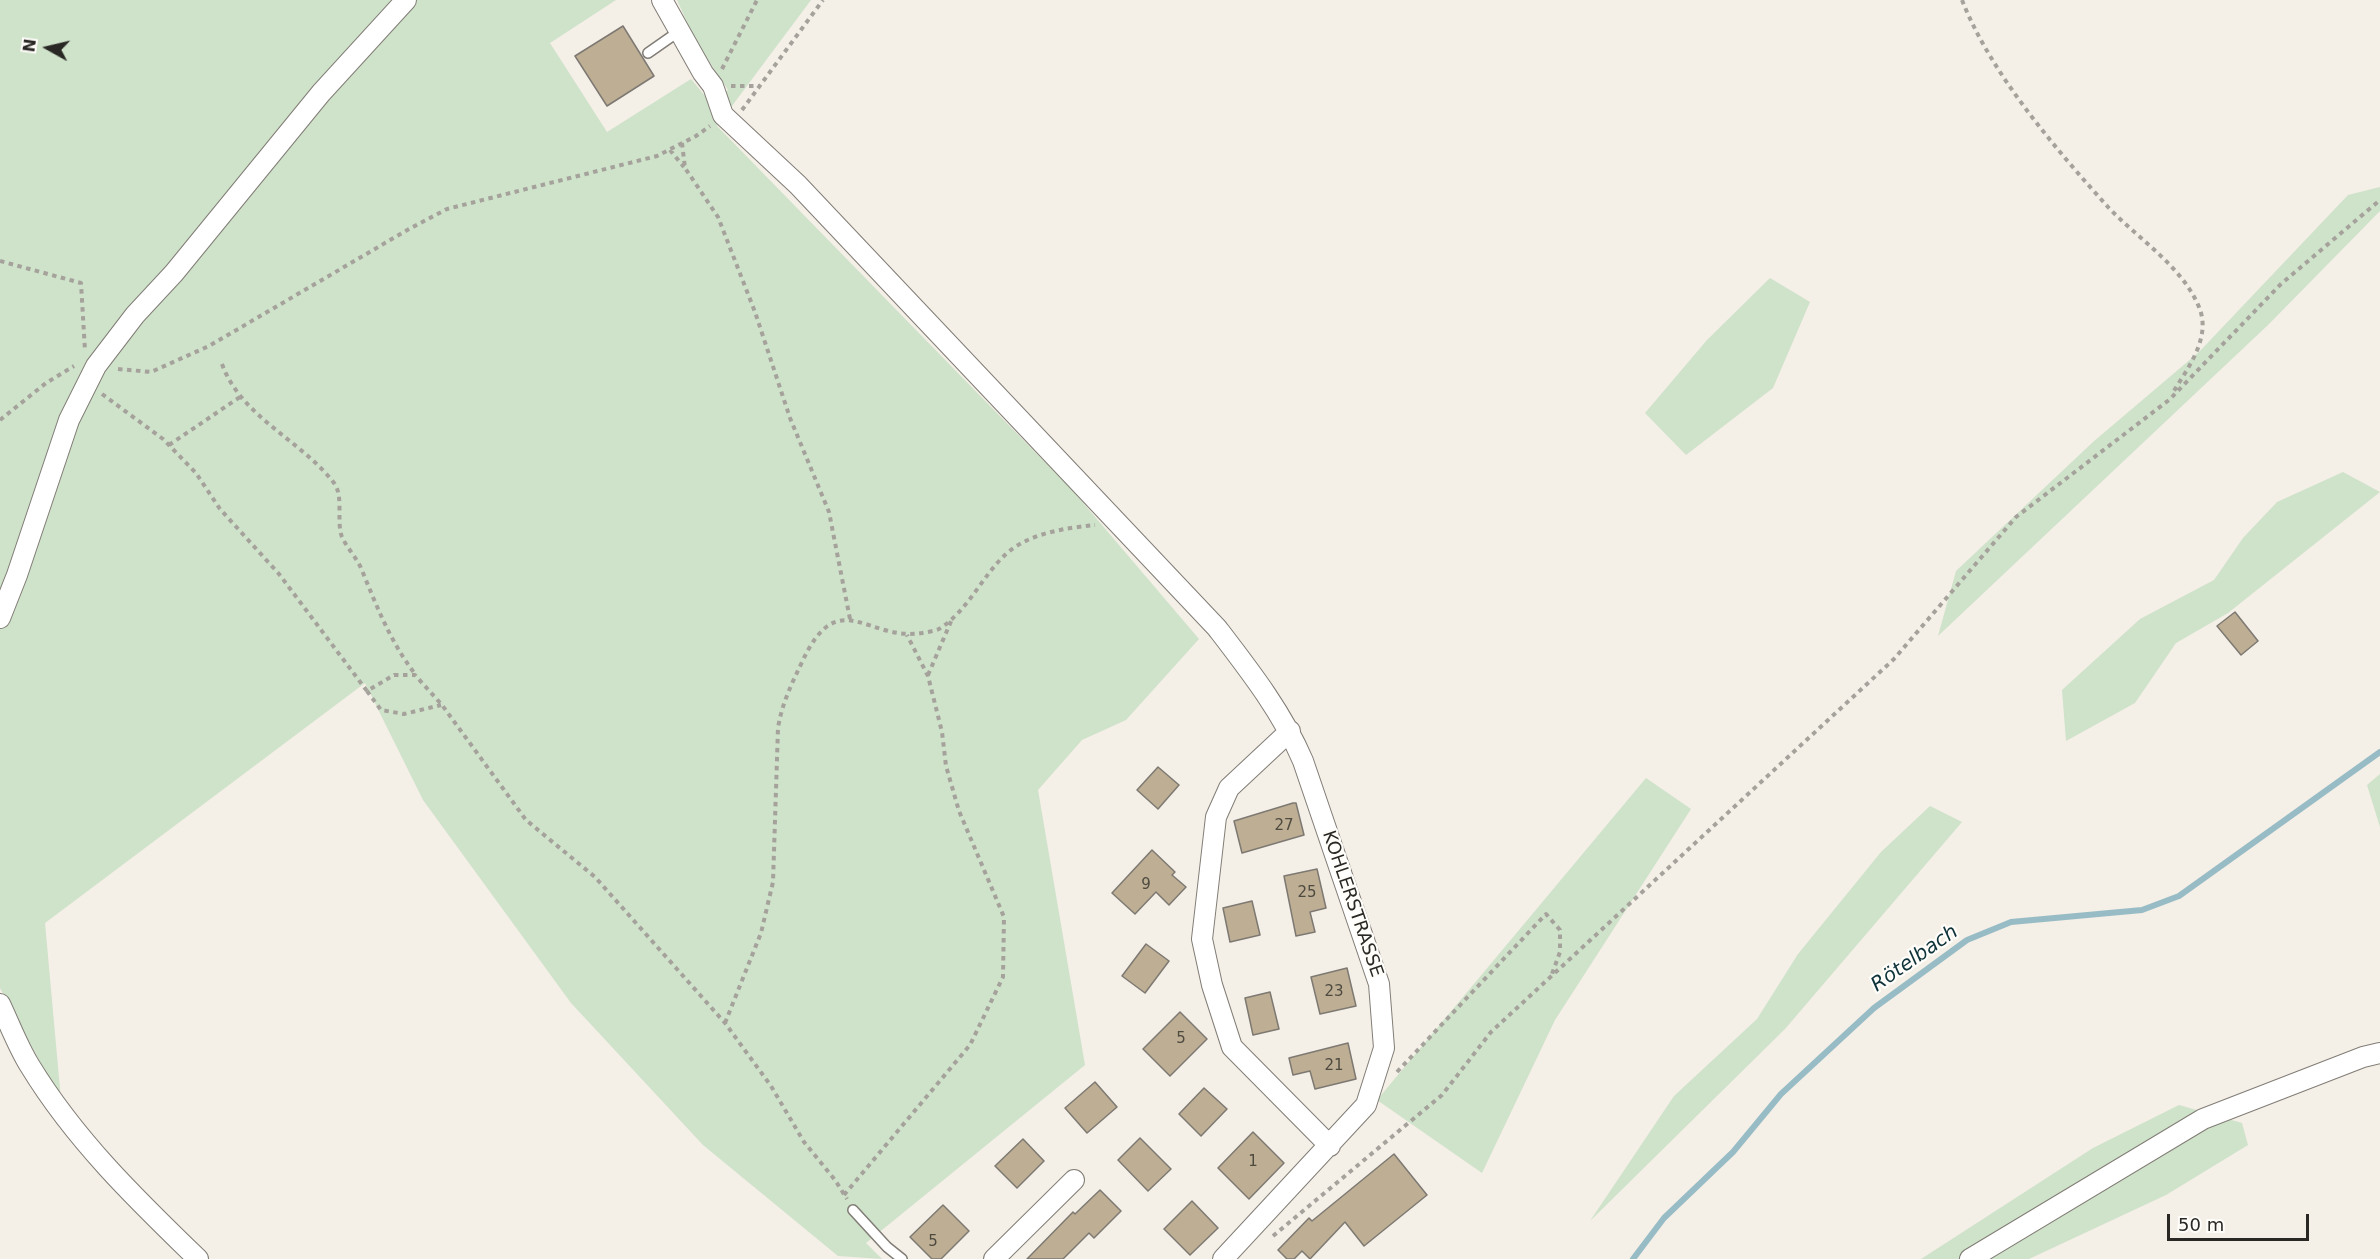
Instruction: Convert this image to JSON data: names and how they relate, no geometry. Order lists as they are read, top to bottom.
{
  "streets": {
    "street": ["KOHLERSTRASSE"]
  },
  "water": ["Rötelbach"],
  "house_numbers": [
    "27",
    "9",
    "25",
    "23",
    "5",
    "21",
    "1",
    "5"
  ],
  "scale_bar": "50 m",
  "north": "left"
}
